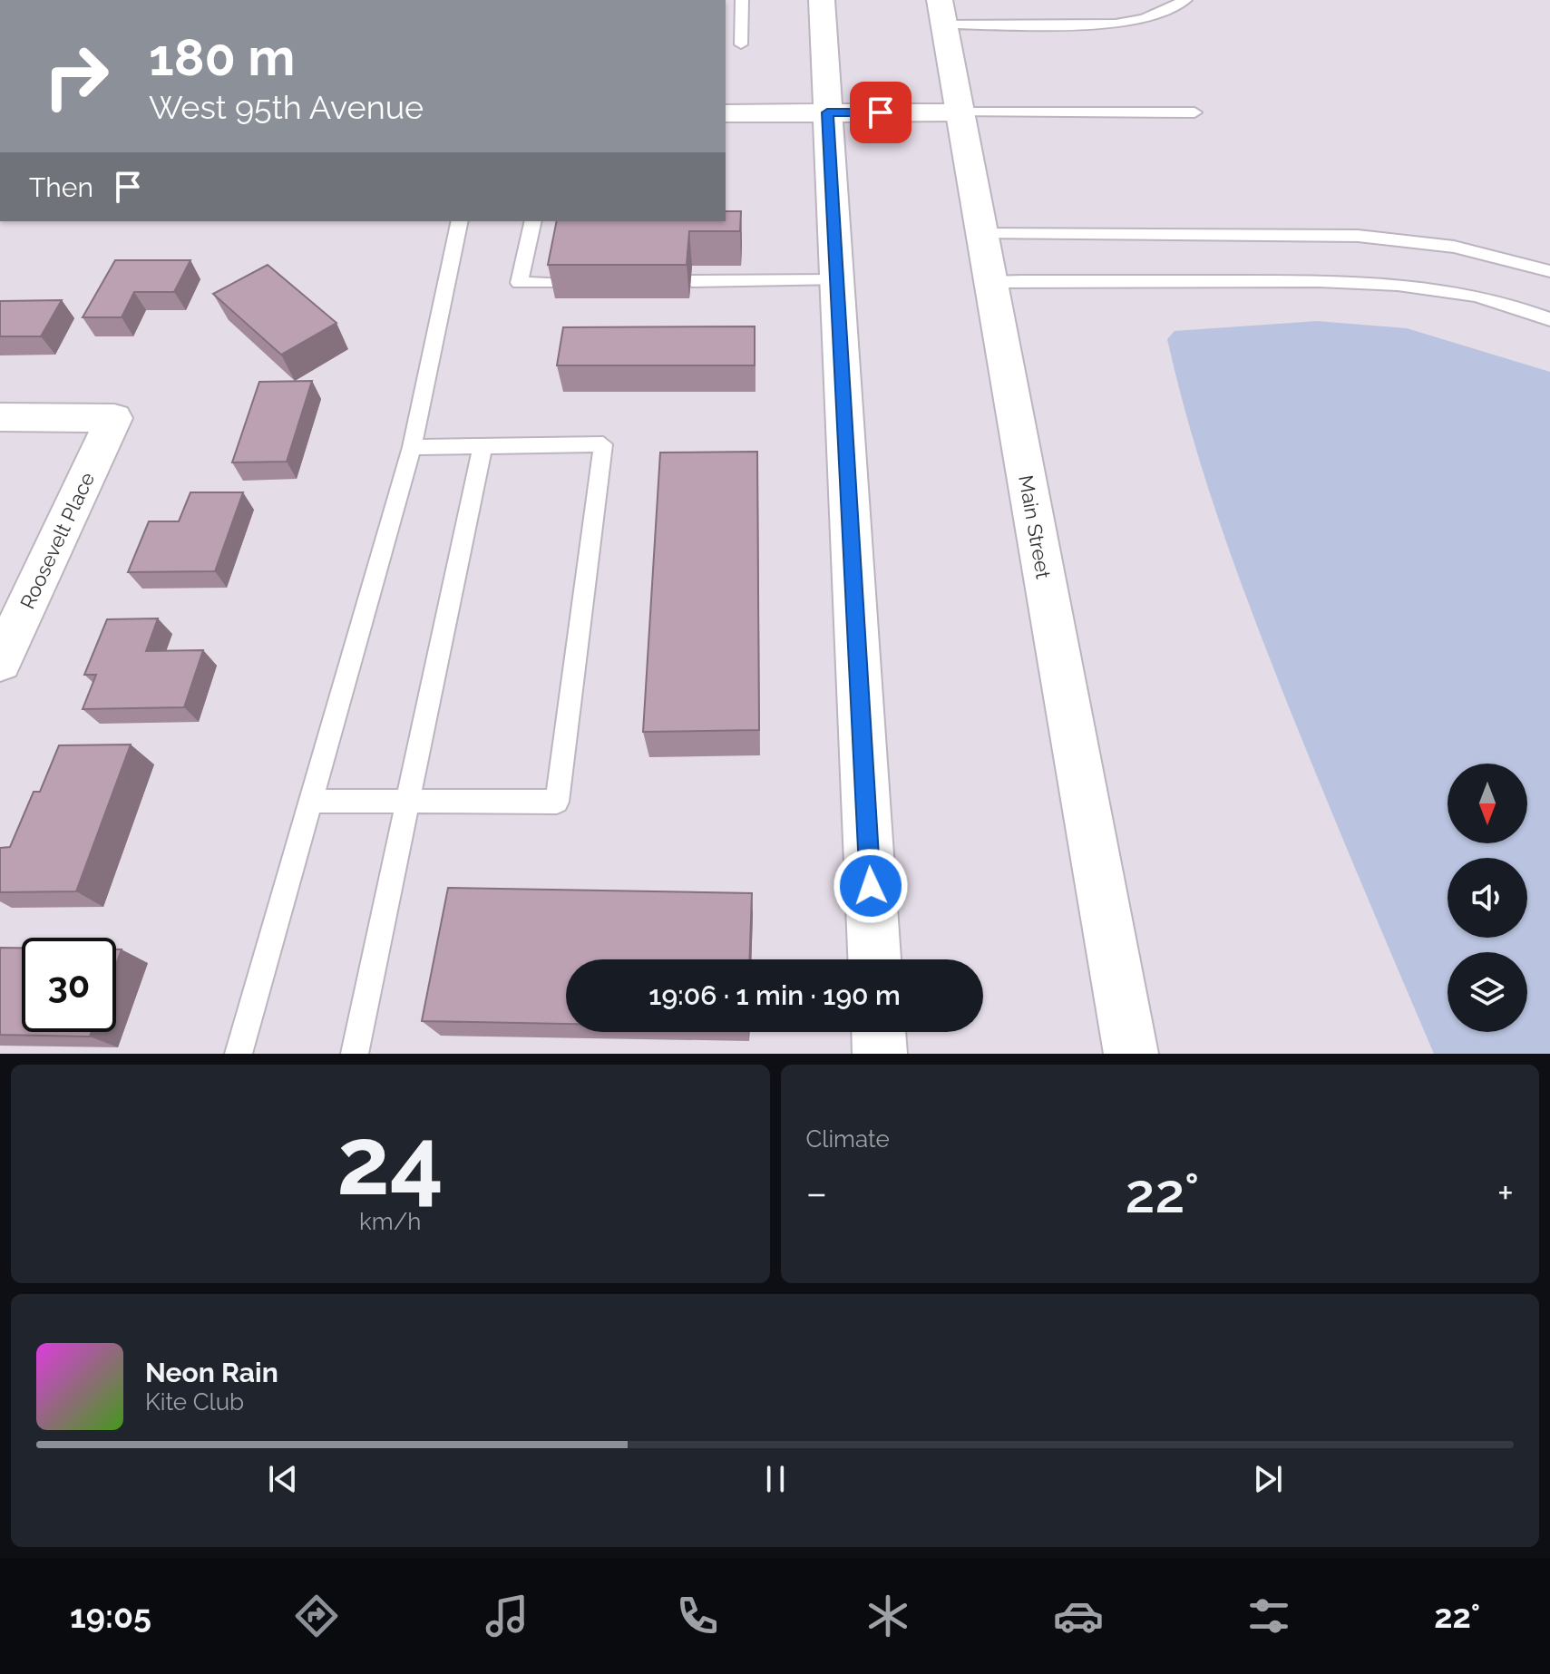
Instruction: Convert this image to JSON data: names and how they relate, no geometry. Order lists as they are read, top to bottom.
{
  "streets": {
    "street": ["Main Street", "Roosevelt Place"]
  },
  "north": "bottom",
  "page": {
    "turn": ["180 m", "West 95th Avenue"],
    "then": "Then",
    "limit": "30",
    "trip": "19:06 · 1 min · 190 m",
    "tile": [
      ["24", "km/h"],
      "Climate"
    ],
    "heat": ["−", "22°", "+"],
    "song": ["Neon Rain", "Kite Club"],
    "tabs": ["19:05", "22°"]
  }
}
